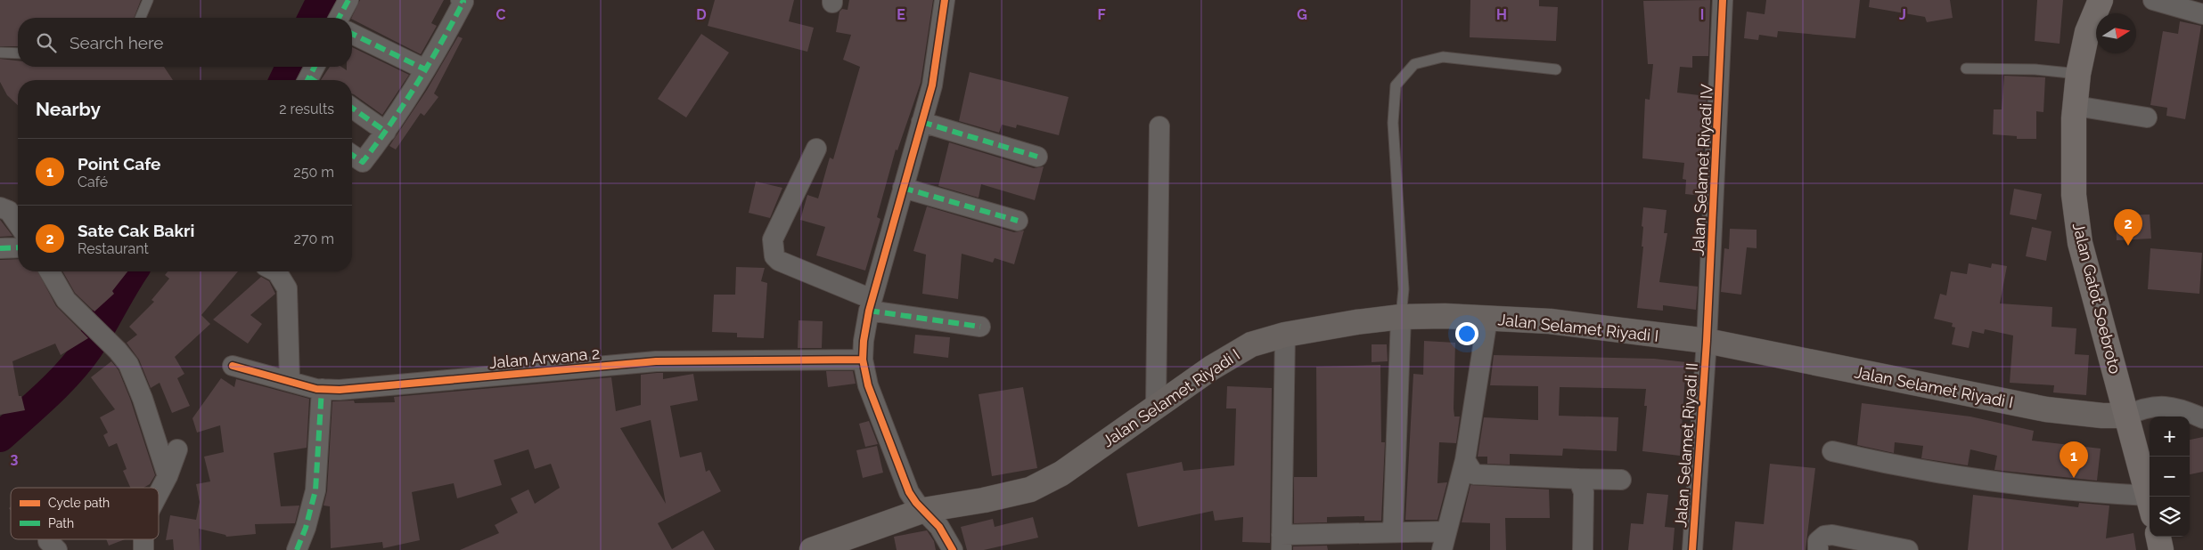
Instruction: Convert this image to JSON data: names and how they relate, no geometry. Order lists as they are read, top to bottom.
{
  "streets": {
    "main road": ["Jalan Gatot Soebroto", "Jalan Selamet Riyadi I"],
    "street": ["Jalan Selamet Riyadi IV", "Jalan Arwana 2", "Jalan Selamet Riyadi II"]
  },
  "crossings": [
    ["Jalan Selamet Riyadi IV", "Jalan Selamet Riyadi I"],
    ["Jalan Selamet Riyadi IV", "Jalan Selamet Riyadi II"],
    ["Jalan Gatot Soebroto", "Jalan Selamet Riyadi I"],
    ["Jalan Selamet Riyadi I", "Jalan Selamet Riyadi II"]
  ],
  "legend": ["Cycle path", "Path"],
  "north": "right",
  "page": {
    "search": "Search here",
    "heading": ["Nearby", "2 results"],
    "list": [
      {
        "mark": "1",
        "name": "Point Cafe",
        "note": "Café",
        "value": "250 m"
      },
      {
        "mark": "2",
        "name": "Sate Cak Bakri",
        "note": "Restaurant",
        "value": "270 m"
      }
    ],
    "pins": ["2", "1"],
    "map_buttons": ["+", "−"]
  },
  "grid": {
    "columns": [
      "C",
      "D",
      "E",
      "F",
      "G",
      "H",
      "I",
      "J"
    ],
    "rows": ["3"]
  }
}
